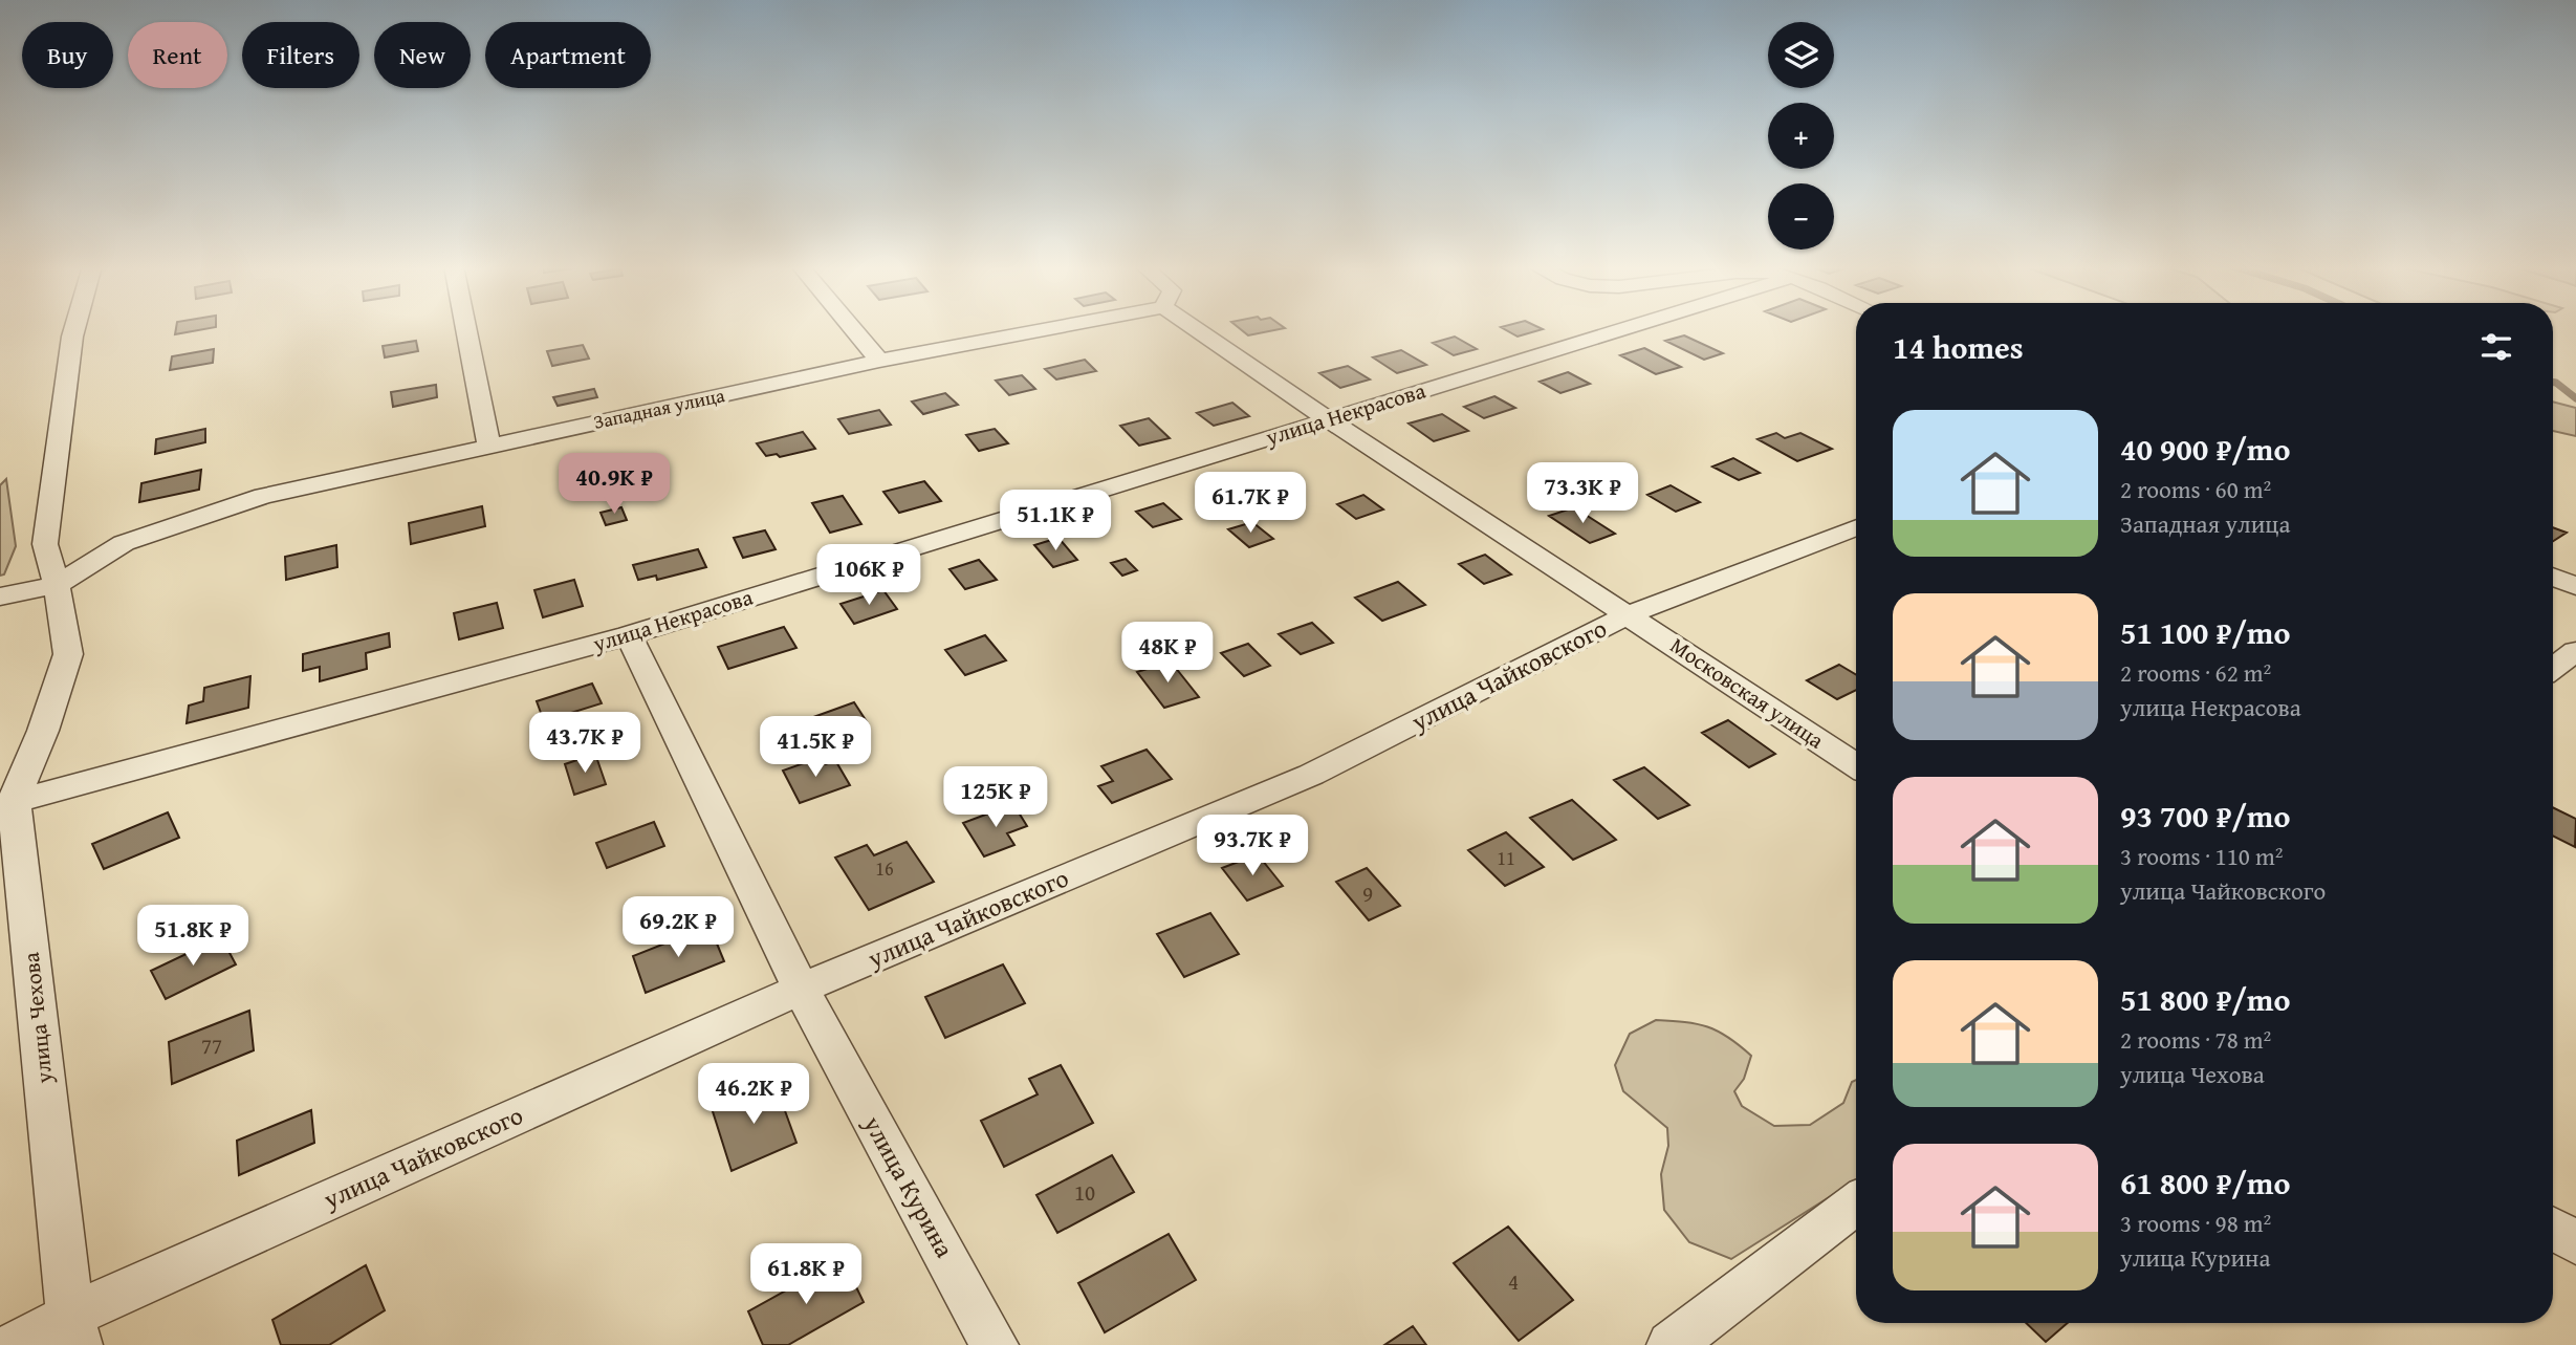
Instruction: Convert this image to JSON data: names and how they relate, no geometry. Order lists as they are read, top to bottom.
{
  "streets": {
    "street": [
      "Западная улица",
      "улица Некрасова",
      "улица Чайковского",
      "Московская улица",
      "улица Чехова",
      "улица Курина"
    ]
  },
  "crossings": [
    ["Западная улица", "улица Чехова"],
    ["улица Некрасова", "Московская улица"],
    ["улица Некрасова", "улица Чехова"],
    ["улица Некрасова", "улица Курина"],
    ["улица Чайковского", "Московская улица"],
    ["улица Чайковского", "улица Чехова"],
    ["улица Чайковского", "улица Курина"]
  ],
  "house_numbers": [
    "11",
    "16",
    "9",
    "77",
    "10",
    "4"
  ],
  "page": {
    "map_buttons": ["+", "−"],
    "chip": [
      "Buy",
      "Rent",
      "Filters",
      "New",
      "Apartment"
    ],
    "heading": "14 homes",
    "list": [
      {
        "name": "40 900 ₽/mo",
        "note": "2 rooms · 60 m² · Западная улица"
      },
      {
        "name": "51 100 ₽/mo",
        "note": "2 rooms · 62 m² · улица Некрасова"
      },
      {
        "name": "93 700 ₽/mo",
        "note": "3 rooms · 110 m² · улица Чайковского"
      },
      {
        "name": "51 800 ₽/mo",
        "note": "2 rooms · 78 m² · улица Чехова"
      },
      {
        "name": "61 800 ₽/mo",
        "note": "3 rooms · 98 m² · улица Курина"
      }
    ],
    "price": [
      "40.9K ₽",
      "73.3K ₽",
      "61.7K ₽",
      "51.1K ₽",
      "106K ₽",
      "48K ₽",
      "43.7K ₽",
      "41.5K ₽",
      "125K ₽",
      "93.7K ₽",
      "69.2K ₽",
      "51.8K ₽",
      "46.2K ₽",
      "61.8K ₽"
    ]
  }
}
